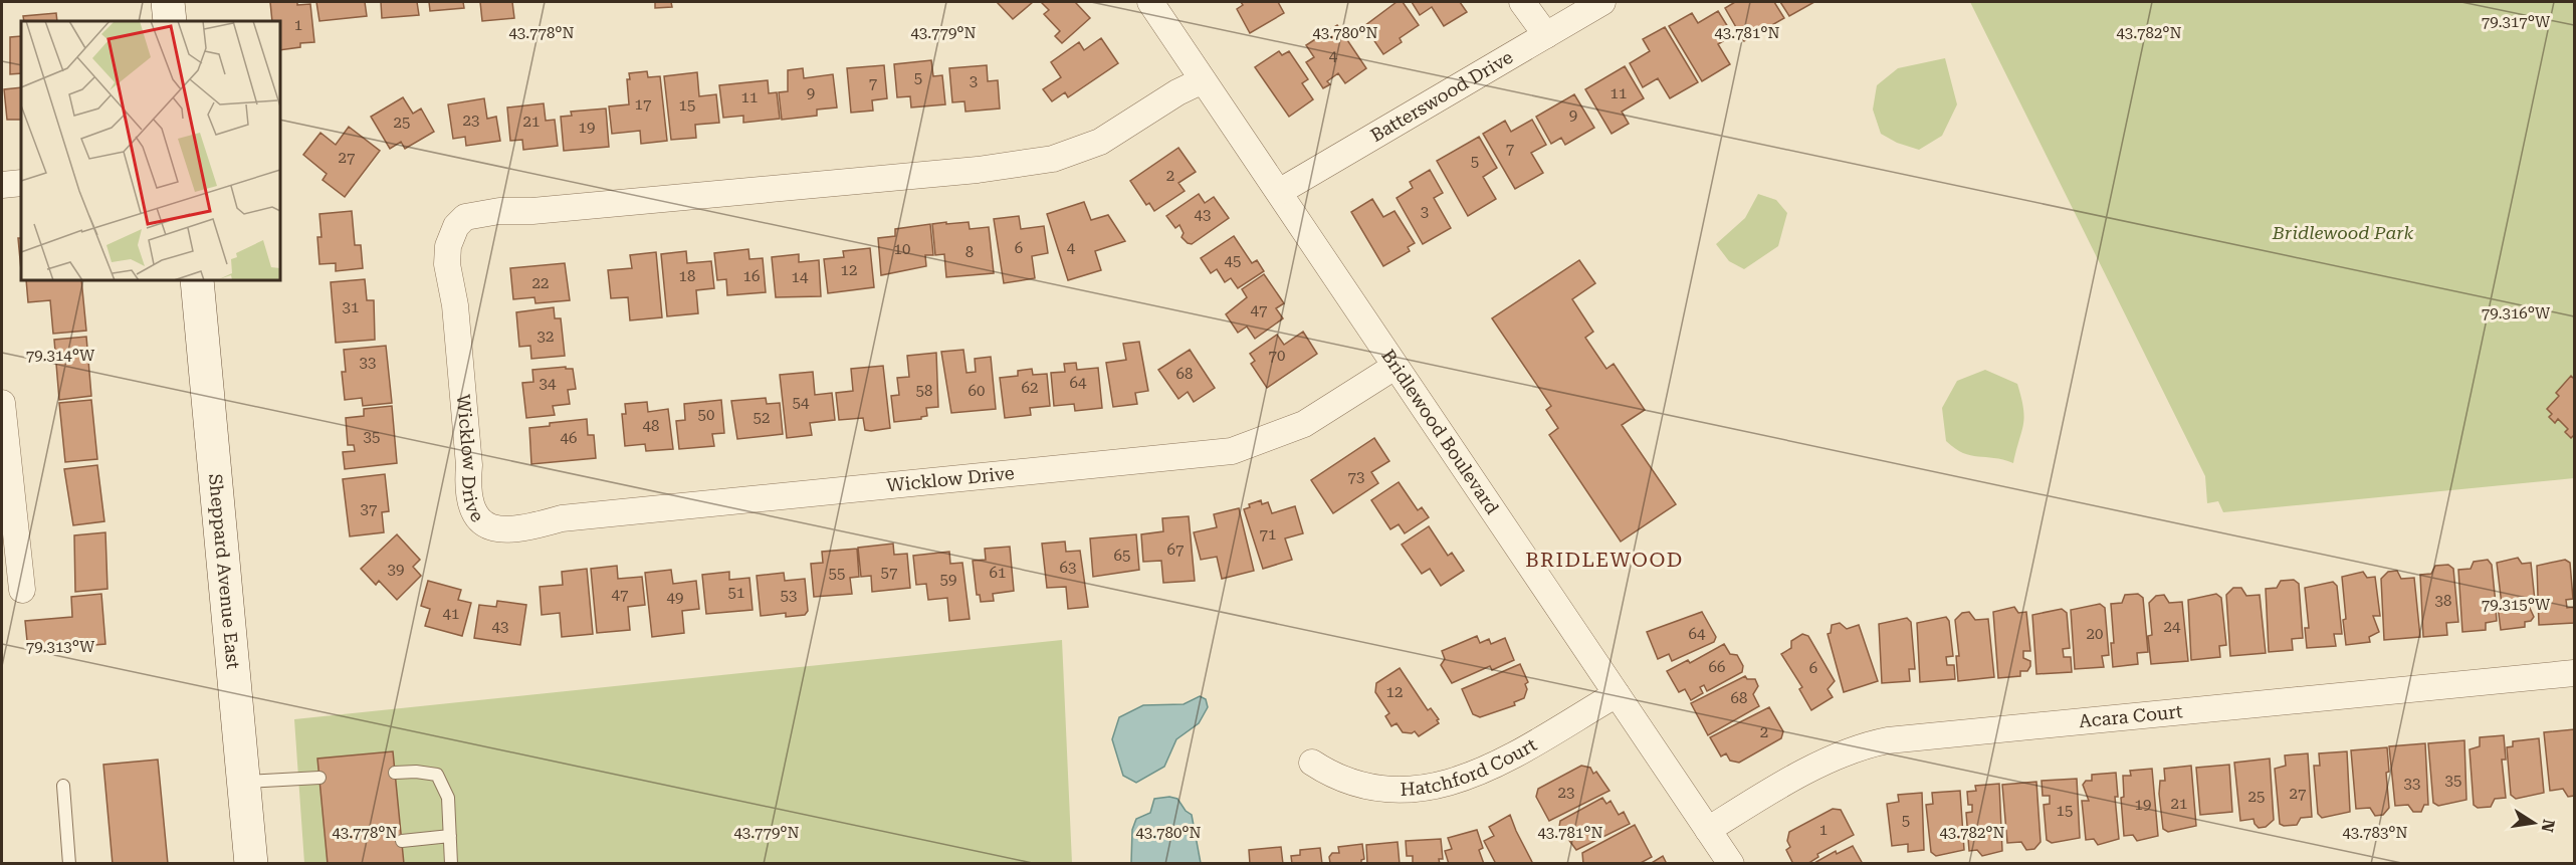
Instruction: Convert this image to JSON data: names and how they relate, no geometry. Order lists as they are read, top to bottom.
{
  "streets": {
    "main road": ["Sheppard Avenue East"],
    "street": [
      "Batterswood Drive",
      "Bridlewood Boulevard",
      "Wicklow Drive",
      "Acara Court",
      "Hatchford Court"
    ]
  },
  "crossings": [
    ["Batterswood Drive", "Bridlewood Boulevard"],
    ["Bridlewood Boulevard", "Wicklow Drive"],
    ["Bridlewood Boulevard", "Acara Court"],
    ["Bridlewood Boulevard", "Hatchford Court"]
  ],
  "districts": ["BRIDLEWOOD"],
  "parks": ["Bridlewood Park"],
  "house_numbers": [
    "1",
    "4",
    "5",
    "3",
    "7",
    "9",
    "11",
    "11",
    "17",
    "15",
    "9",
    "23",
    "21",
    "25",
    "19",
    "7",
    "27",
    "5",
    "2",
    "3",
    "43",
    "6",
    "4",
    "10",
    "8",
    "45",
    "12",
    "18",
    "16",
    "14",
    "22",
    "31",
    "47",
    "32",
    "70",
    "33",
    "68",
    "64",
    "34",
    "62",
    "58",
    "60",
    "54",
    "50",
    "52",
    "48",
    "35",
    "46",
    "73",
    "37",
    "71",
    "67",
    "65",
    "63",
    "39",
    "57",
    "61",
    "55",
    "59",
    "51",
    "47",
    "53",
    "49",
    "38",
    "41",
    "43",
    "24",
    "64",
    "20",
    "66",
    "6",
    "12",
    "68",
    "2",
    "35",
    "33",
    "23",
    "27",
    "25",
    "21",
    "19",
    "15",
    "5",
    "1"
  ],
  "north": "right",
  "coordinates": [
    "79.317°W",
    "43.778°N",
    "43.779°N",
    "43.780°N",
    "43.781°N",
    "43.782°N",
    "79.316°W",
    "79.314°W",
    "79.315°W",
    "79.313°W",
    "43.783°N"
  ]
}
